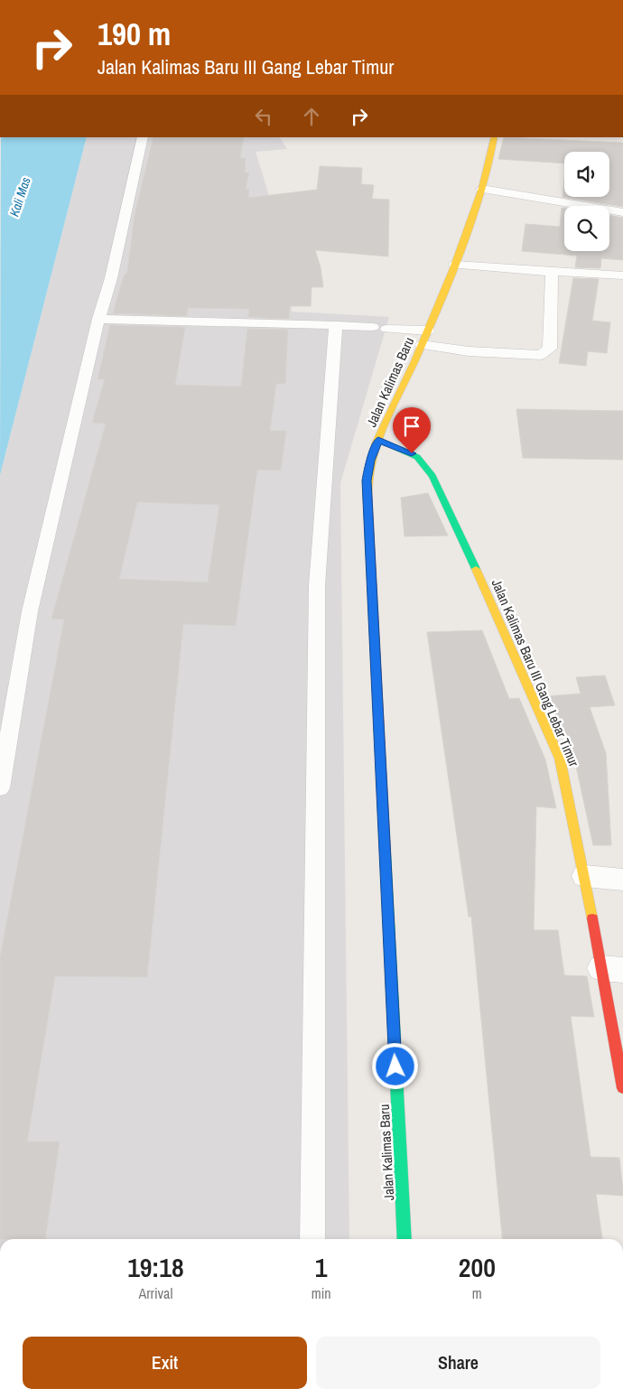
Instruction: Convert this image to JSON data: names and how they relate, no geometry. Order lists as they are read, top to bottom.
{
  "streets": {
    "street": ["Jalan Kalimas Baru", "Jalan Kalimas Baru III Gang Lebar Timur"]
  },
  "crossings": [
    ["Jalan Kalimas Baru", "Jalan Kalimas Baru III Gang Lebar Timur"]
  ],
  "water": ["Kali Mas"],
  "page": {
    "turn": ["190 m", "Jalan Kalimas Baru III Gang Lebar Timur"],
    "eta": [
      "19:18",
      "Arrival",
      "1",
      "min",
      "200",
      "m"
    ],
    "buttons": ["Exit", "Share"]
  }
}
